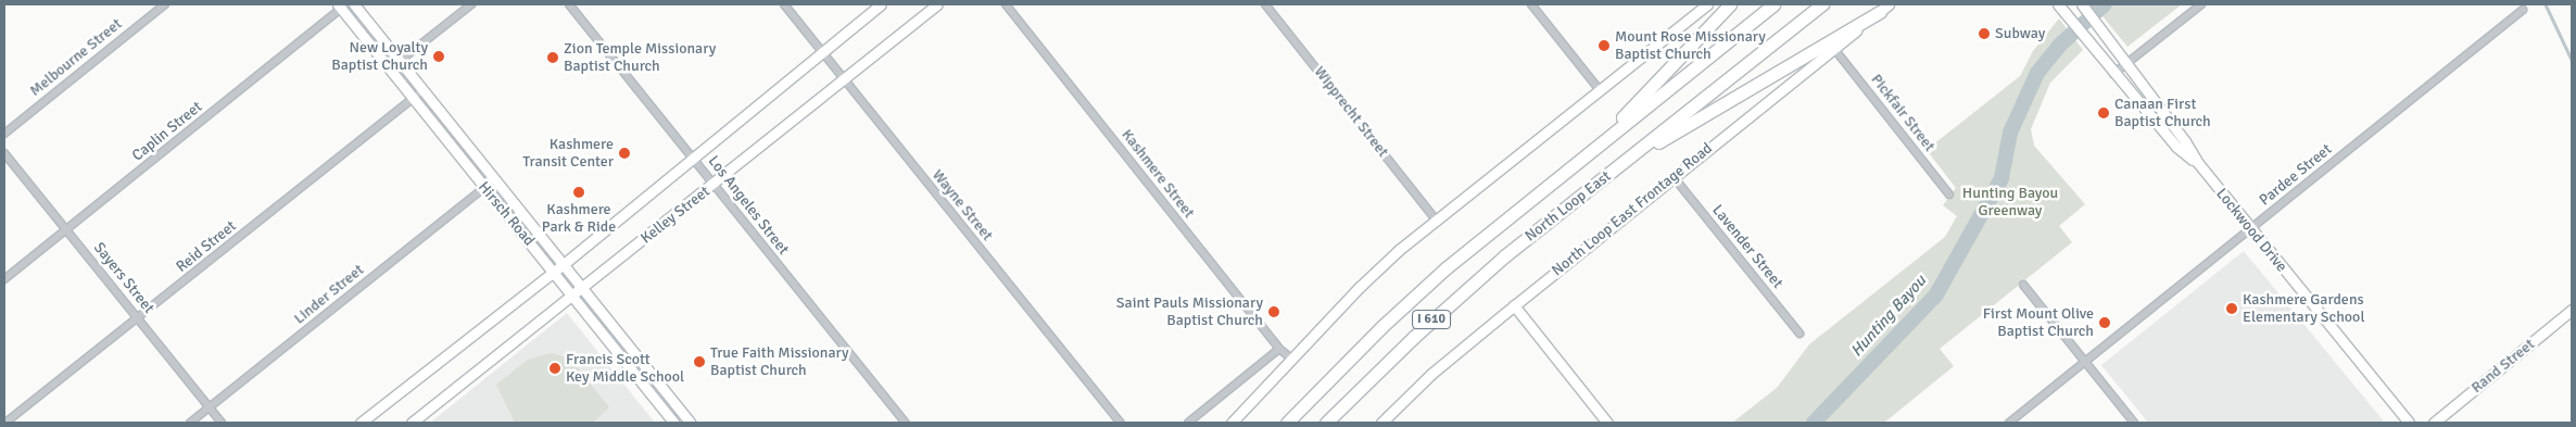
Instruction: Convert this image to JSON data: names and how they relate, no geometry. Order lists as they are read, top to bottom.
{
  "streets": {
    "highway": ["North Loop East", "I 610"],
    "main road": [
      "North Loop East Frontage Road",
      "Hirsch Road",
      "Kelley Street",
      "Lockwood Drive",
      "Rand Street"
    ],
    "street": [
      "Melbourne Street",
      "Wipprecht Street",
      "Pickfair Street",
      "Caplin Street",
      "Kashmere Street",
      "Pardee Street",
      "Los Angeles Street",
      "Wayne Street",
      "Reid Street",
      "Lavender Street",
      "Sayers Street",
      "Linder Street"
    ]
  },
  "crossings": [
    ["Pickfair Street", "North Loop East Frontage Road"],
    ["Caplin Street", "Hirsch Road"],
    ["Caplin Street", "Sayers Street"],
    ["Pardee Street", "Lockwood Drive"],
    ["Los Angeles Street", "Kelley Street"],
    ["Wayne Street", "Kelley Street"],
    ["North Loop East Frontage Road", "Lavender Street"],
    ["Hirsch Road", "Kelley Street"],
    ["Hirsch Road", "Reid Street"],
    ["Hirsch Road", "Linder Street"],
    ["Reid Street", "Sayers Street"],
    ["Sayers Street", "Linder Street"]
  ],
  "water": ["Hunting Bayou"],
  "parks": ["Hunting Bayou Greenway"],
  "places": [
    "Subway",
    "Mount Rose Missionary Baptist Church",
    "New Loyalty Baptist Church",
    "Zion Temple Missionary Baptist Church",
    "Canaan First Baptist Church",
    "Kashmere Transit Center",
    "Kashmere Park & Ride",
    "Kashmere Gardens Elementary School",
    "Saint Pauls Missionary Baptist Church",
    "First Mount Olive Baptist Church",
    "True Faith Missionary Baptist Church",
    "Francis Scott Key Middle School"
  ]
}
